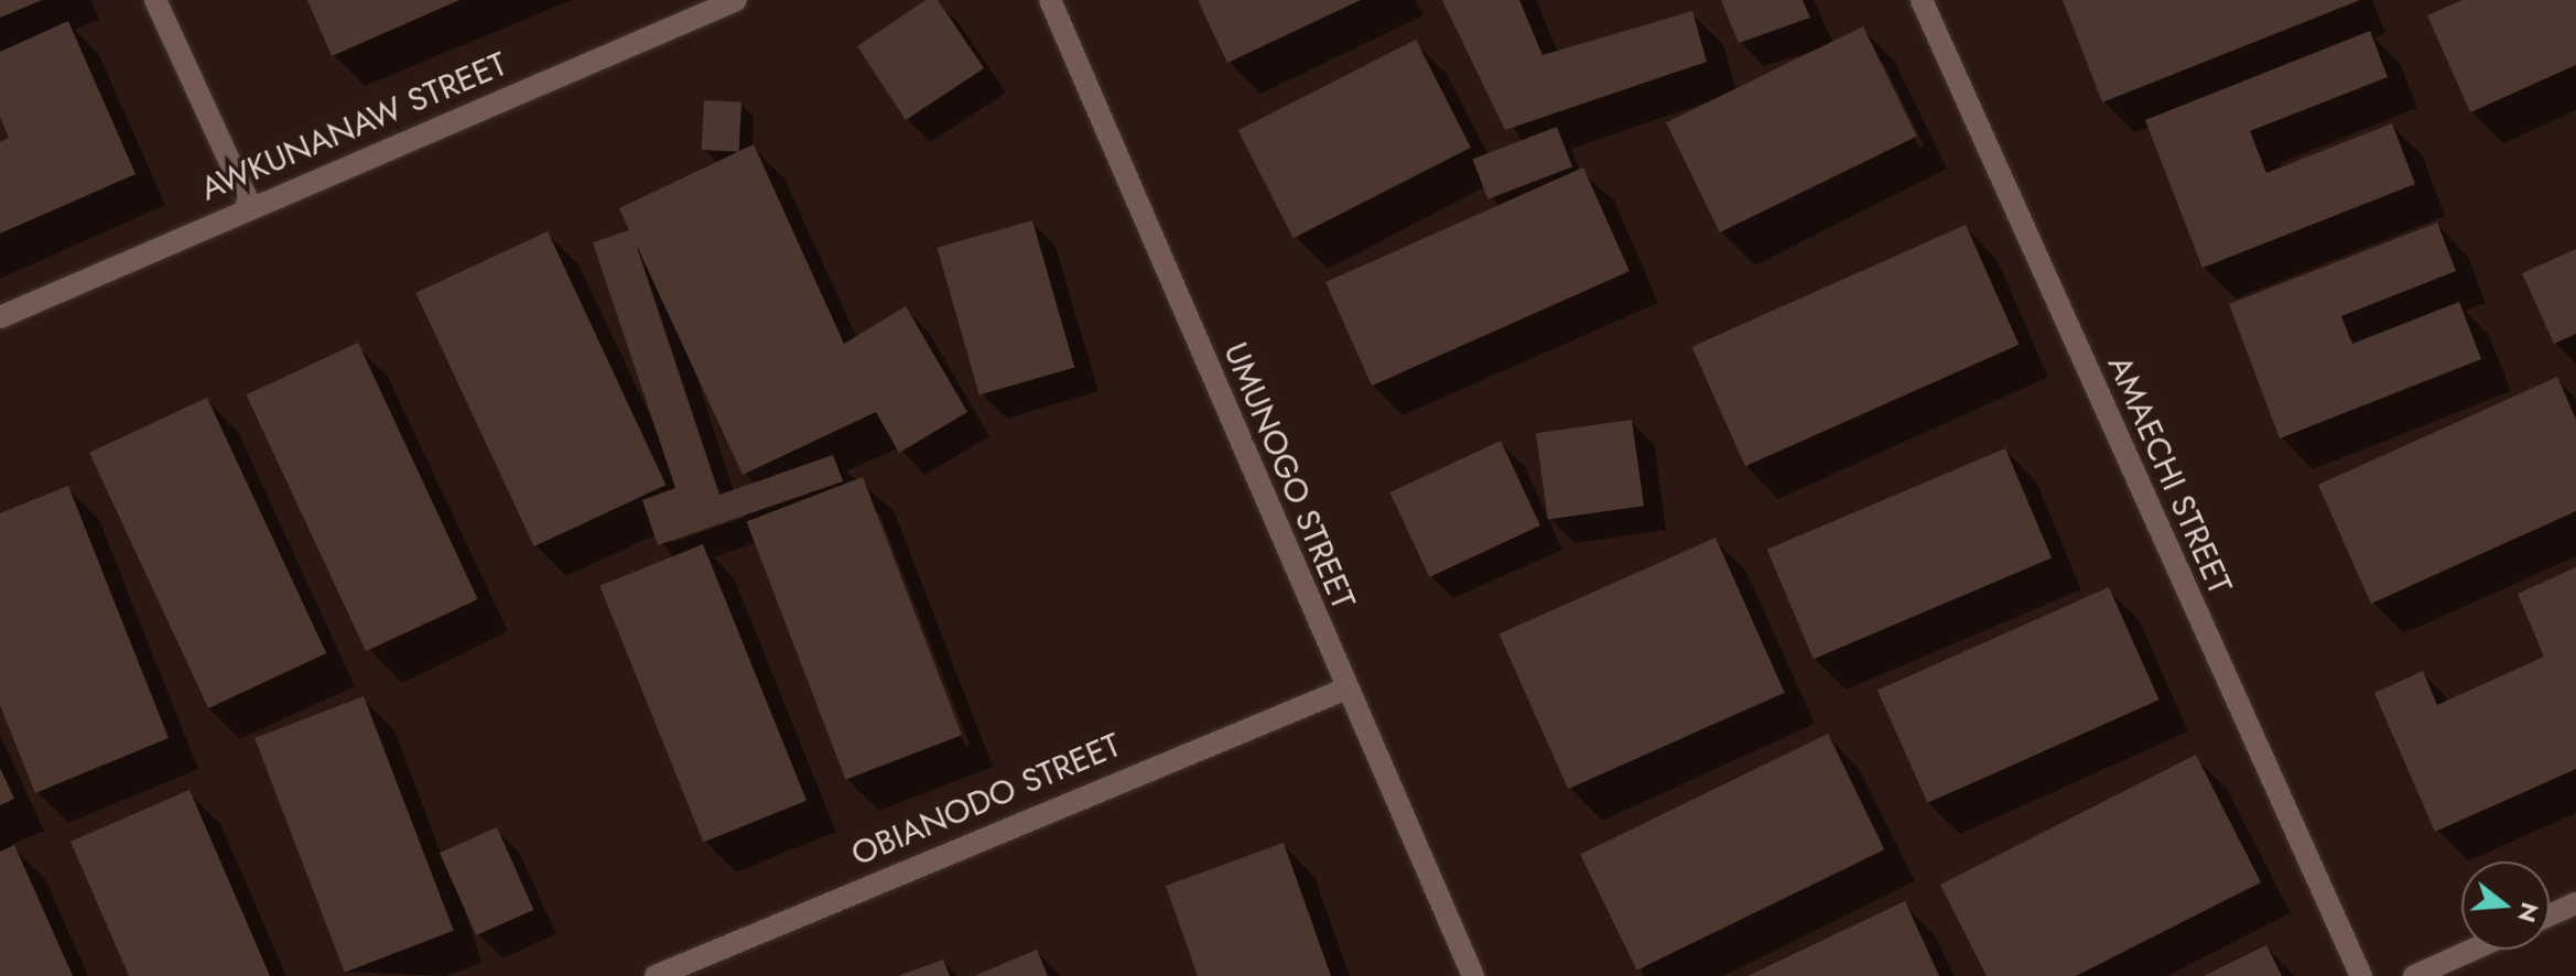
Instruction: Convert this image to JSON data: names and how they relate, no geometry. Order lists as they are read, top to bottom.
{
  "streets": {
    "street": [
      "AWKUNANAW STREET",
      "AMAECHI STREET",
      "UMUNOGO STREET",
      "OBIANODO STREET"
    ]
  },
  "crossings": [
    ["UMUNOGO STREET", "OBIANODO STREET"]
  ],
  "north": "right"
}
